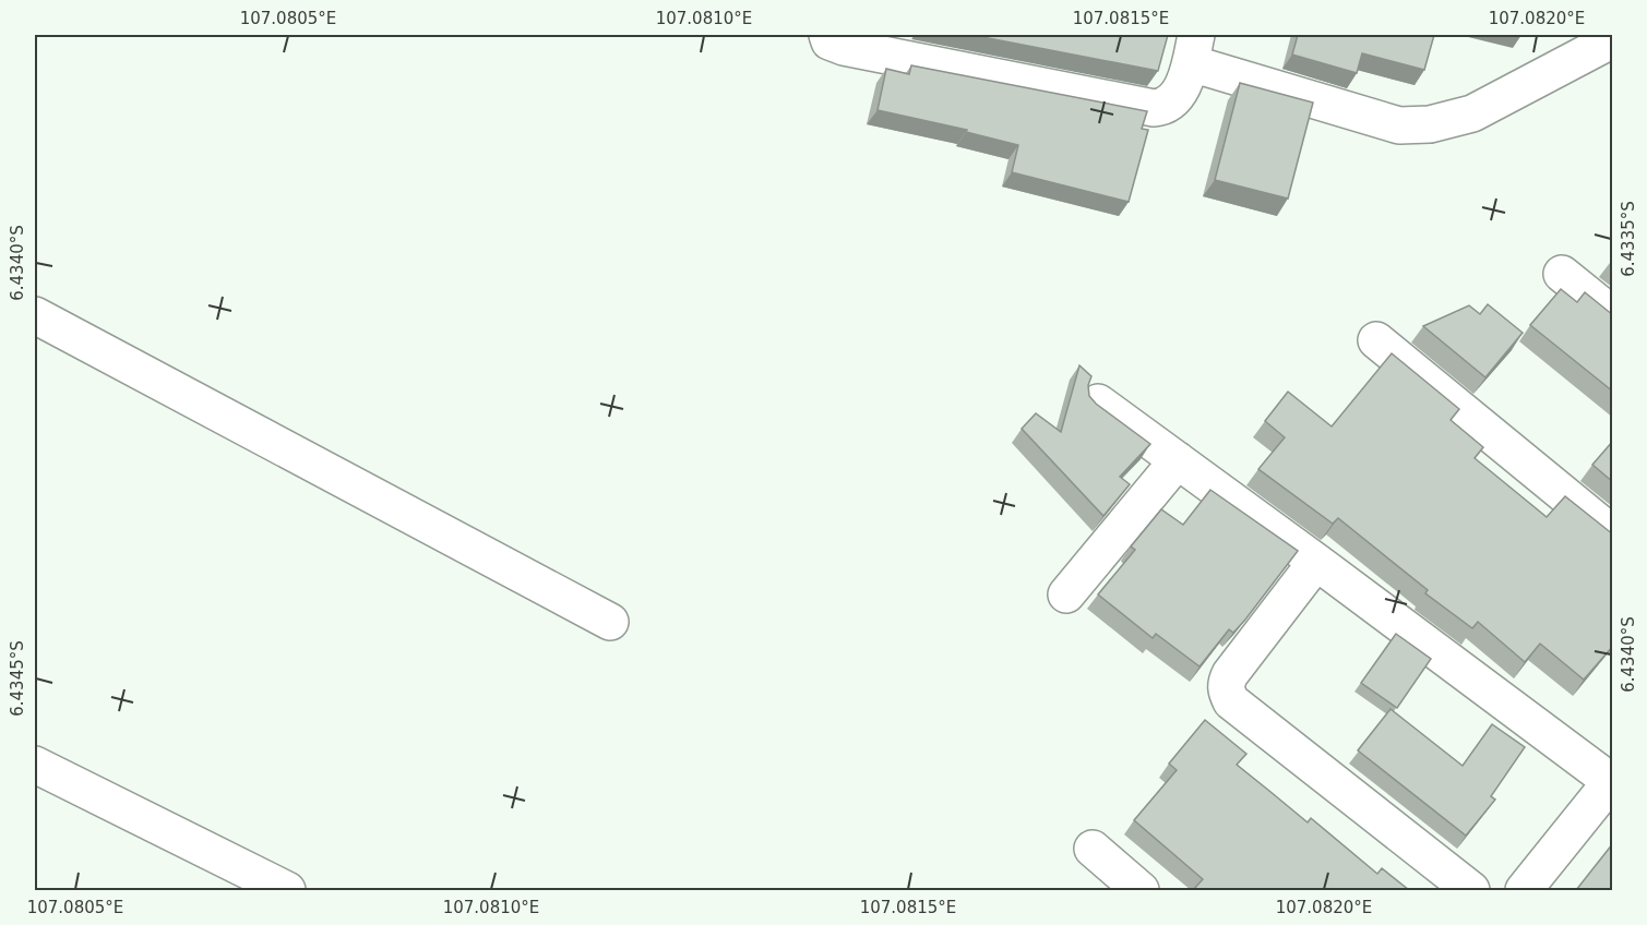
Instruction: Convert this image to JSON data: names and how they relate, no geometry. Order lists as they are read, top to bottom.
{
  "coordinates": [
    "107.0805°E",
    "107.0810°E",
    "107.0815°E",
    "107.0820°E",
    "6.4335°S",
    "6.4340°S",
    "6.4345°S"
  ]
}
